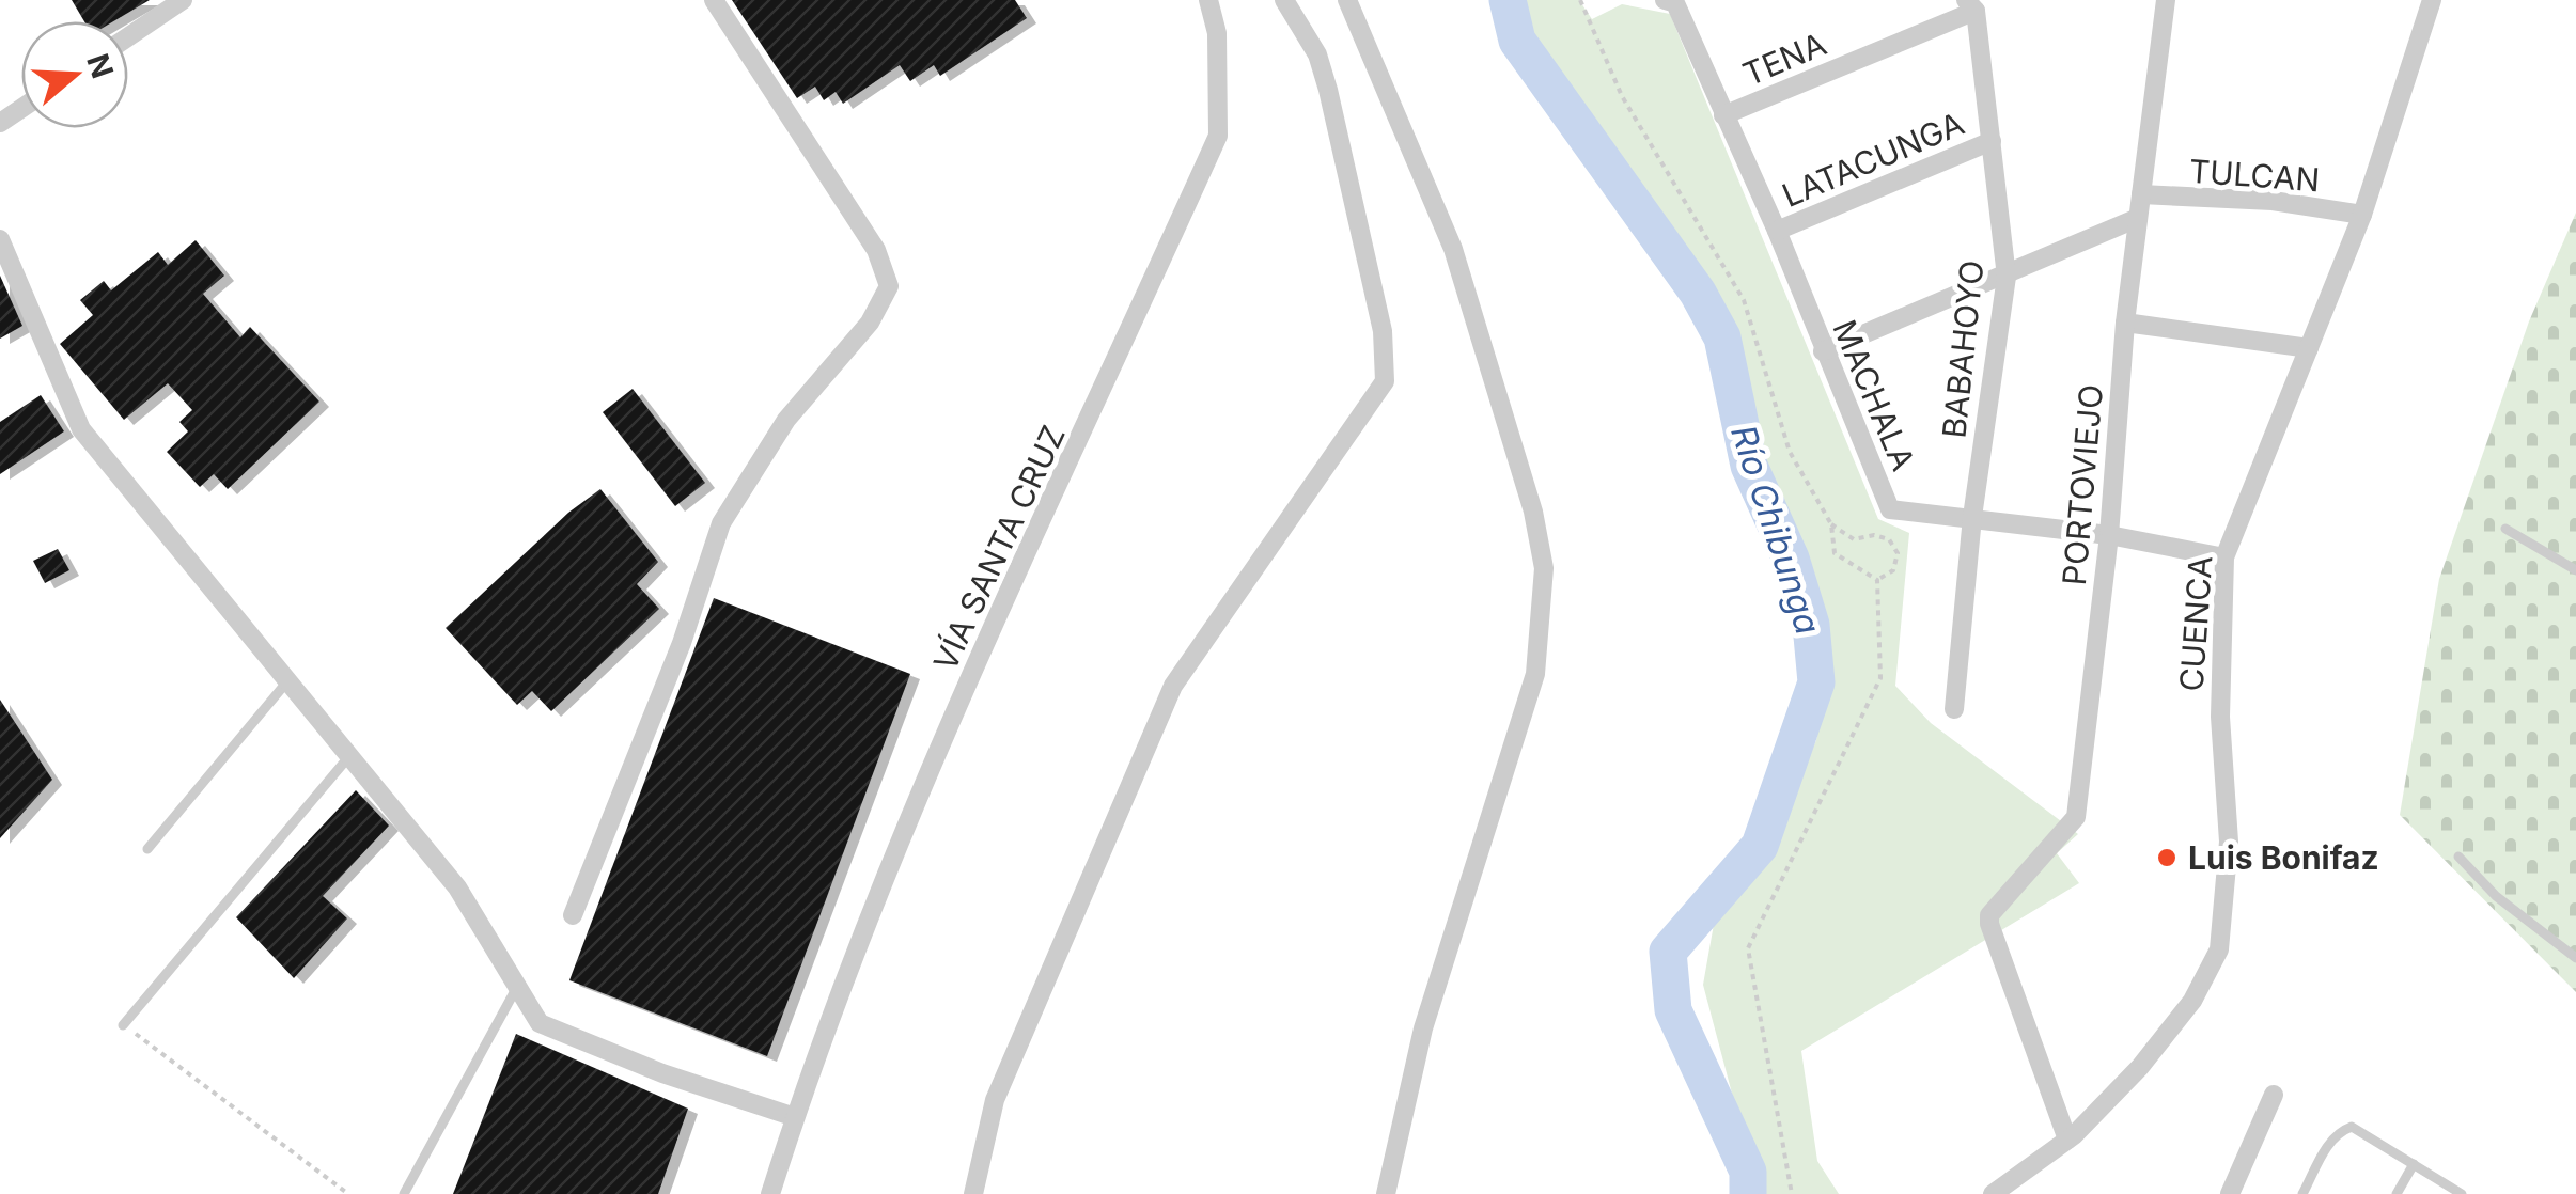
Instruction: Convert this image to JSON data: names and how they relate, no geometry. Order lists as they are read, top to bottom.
{
  "streets": {
    "street": [
      "TENA",
      "LATACUNGA",
      "TULCAN",
      "BABAHOYO",
      "MACHALA",
      "PORTOVIEJO",
      "VÍA SANTA CRUZ",
      "CUENCA"
    ]
  },
  "crossings": [
    ["TENA", "BABAHOYO"],
    ["TENA", "MACHALA"],
    ["LATACUNGA", "BABAHOYO"],
    ["LATACUNGA", "MACHALA"],
    ["TULCAN", "PORTOVIEJO"],
    ["TULCAN", "CUENCA"],
    ["BABAHOYO", "MACHALA"],
    ["MACHALA", "PORTOVIEJO"],
    ["MACHALA", "CUENCA"],
    ["PORTOVIEJO", "CUENCA"]
  ],
  "water": ["Río Chibunga"],
  "places": ["Luis Bonifaz"],
  "north": "right"
}
